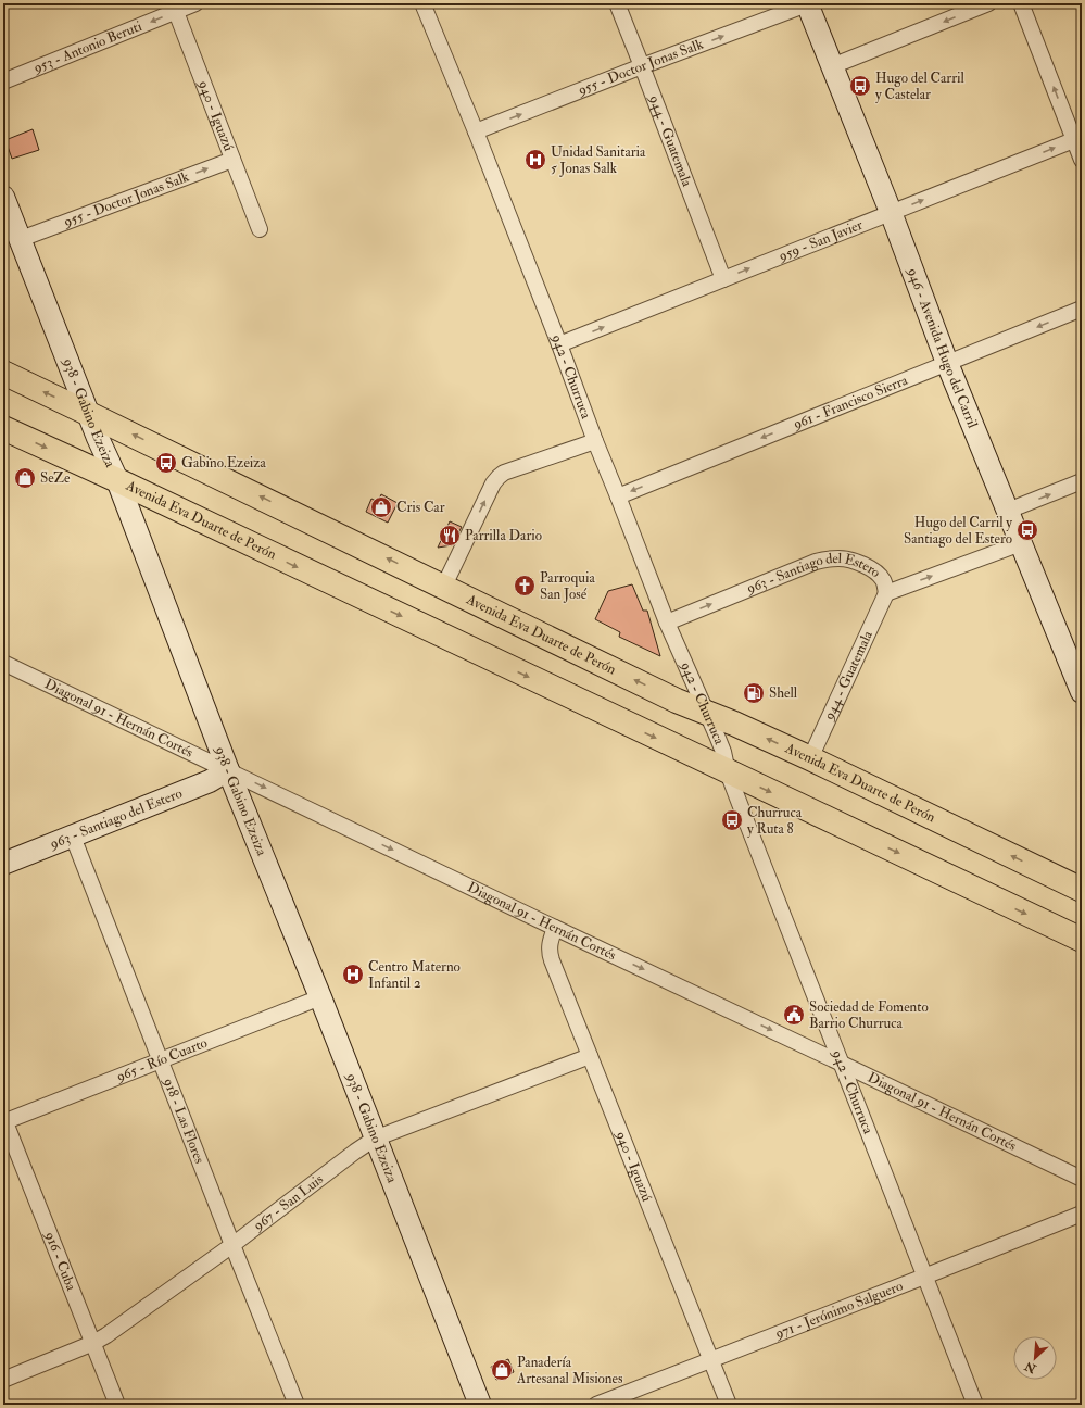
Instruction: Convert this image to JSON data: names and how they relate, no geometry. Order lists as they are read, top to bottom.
{
  "streets": {
    "main road": ["Avenida Eva Duarte de Perón"],
    "street": [
      "953 - Antonio Beruti",
      "955 - Doctor Jonas Salk",
      "940 - Iguazú",
      "944 - Guatemala",
      "959 - San Javier",
      "946 - Avenida Hugo del Carril",
      "942 - Churruca",
      "961 - Francisco Sierra",
      "938 - Gabino Ezeiza",
      "963 - Santiago del Estero",
      "Diagonal 91 - Hernán Cortés",
      "965 - Río Cuarto",
      "918 - Las Flores",
      "967 - San Luis",
      "916 - Cuba",
      "971 - Jerónimo Salguero"
    ]
  },
  "crossings": [
    ["953 - Antonio Beruti", "940 - Iguazú"],
    ["955 - Doctor Jonas Salk", "940 - Iguazú"],
    ["955 - Doctor Jonas Salk", "944 - Guatemala"],
    ["955 - Doctor Jonas Salk", "946 - Avenida Hugo del Carril"],
    ["955 - Doctor Jonas Salk", "942 - Churruca"],
    ["955 - Doctor Jonas Salk", "938 - Gabino Ezeiza"],
    ["940 - Iguazú", "Diagonal 91 - Hernán Cortés"],
    ["940 - Iguazú", "967 - San Luis"],
    ["940 - Iguazú", "971 - Jerónimo Salguero"],
    ["944 - Guatemala", "959 - San Javier"],
    ["944 - Guatemala", "Avenida Eva Duarte de Perón"],
    ["944 - Guatemala", "963 - Santiago del Estero"],
    ["959 - San Javier", "946 - Avenida Hugo del Carril"],
    ["959 - San Javier", "942 - Churruca"],
    ["946 - Avenida Hugo del Carril", "961 - Francisco Sierra"],
    ["946 - Avenida Hugo del Carril", "963 - Santiago del Estero"],
    ["942 - Churruca", "961 - Francisco Sierra"],
    ["942 - Churruca", "Avenida Eva Duarte de Perón"],
    ["942 - Churruca", "963 - Santiago del Estero"],
    ["942 - Churruca", "Diagonal 91 - Hernán Cortés"],
    ["942 - Churruca", "971 - Jerónimo Salguero"],
    ["938 - Gabino Ezeiza", "Avenida Eva Duarte de Perón"],
    ["938 - Gabino Ezeiza", "963 - Santiago del Estero"],
    ["938 - Gabino Ezeiza", "Diagonal 91 - Hernán Cortés"],
    ["938 - Gabino Ezeiza", "965 - Río Cuarto"],
    ["938 - Gabino Ezeiza", "967 - San Luis"],
    ["963 - Santiago del Estero", "Diagonal 91 - Hernán Cortés"],
    ["963 - Santiago del Estero", "918 - Las Flores"],
    ["965 - Río Cuarto", "918 - Las Flores"],
    ["965 - Río Cuarto", "916 - Cuba"],
    ["918 - Las Flores", "967 - San Luis"],
    ["967 - San Luis", "916 - Cuba"]
  ],
  "one_way": [
    "953 - Antonio Beruti",
    "955 - Doctor Jonas Salk",
    "959 - San Javier",
    "961 - Francisco Sierra",
    "963 - Santiago del Estero",
    "Diagonal 91 - Hernán Cortés"
  ],
  "places": {
    "bus stop": [
      "Hugo del Carril y Castelar",
      "Gabino Ezeiza",
      "Hugo del Carril y Santiago del Estero",
      "Churruca y Ruta 8"
    ],
    "hospital": ["Unidad Sanitaria 5 Jonas Salk", "Centro Materno Infantil 2"],
    "shop": ["SeZe", "Cris Car", "Panadería Artesanal Misiones"],
    "restaurant": ["Parrilla Dario"],
    "church": ["Parroquia San José"],
    "fuel station": ["Shell"],
    "public building": ["Sociedad de Fomento Barrio Churruca"]
  },
  "north": "bottom left"
}
